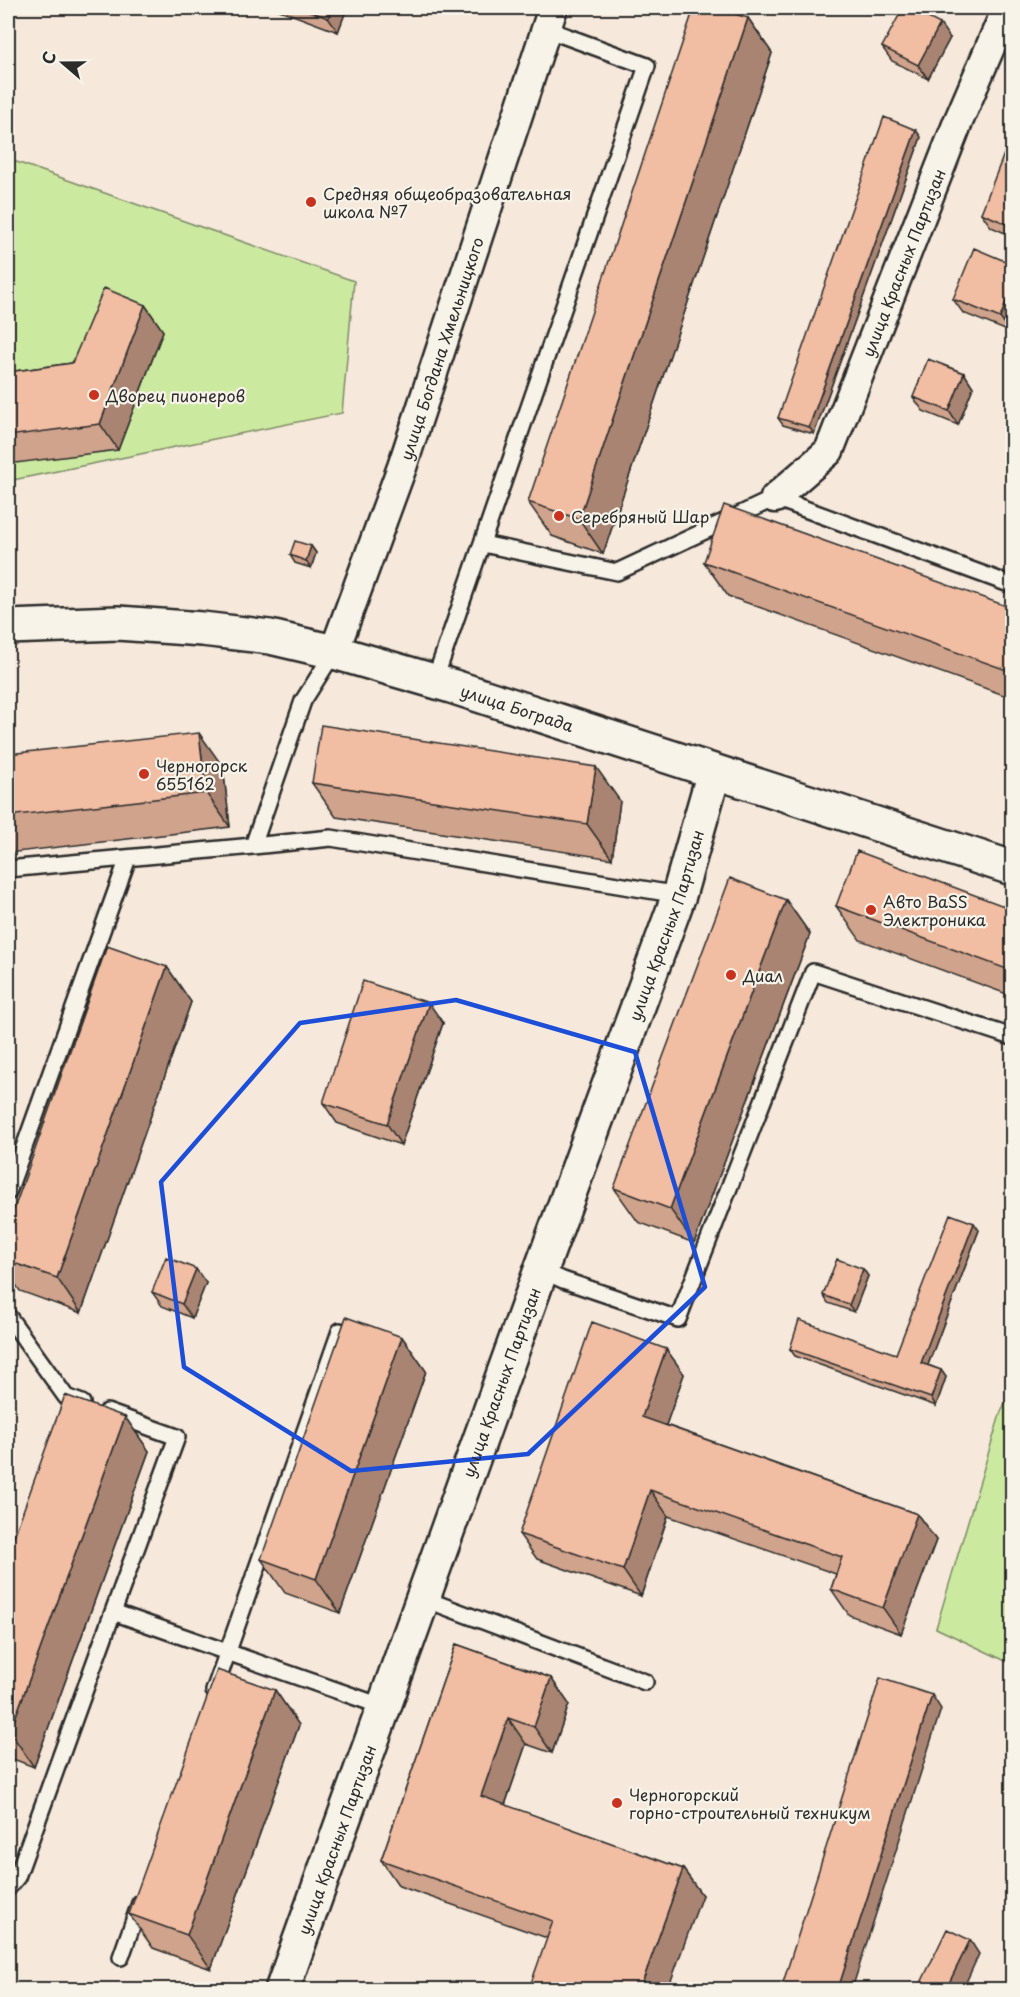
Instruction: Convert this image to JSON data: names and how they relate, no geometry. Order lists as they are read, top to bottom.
{
  "streets": {
    "main road": ["улица Красных Партизан", "улица Бограда"],
    "street": ["улица Богдана Хмельницкого"]
  },
  "crossings": [
    ["улица Красных Партизан", "улица Бограда"],
    ["улица Богдана Хмельницкого", "улица Бограда"]
  ],
  "places": [
    "Средняя общеобразовательная школа №7",
    "Дворец пионеров",
    "Серебряный Шар",
    "Черногорск 655162",
    "Авто BaSS Электроника",
    "Диал",
    "Черногорский горно-строительный техникум"
  ],
  "north": "left"
}
